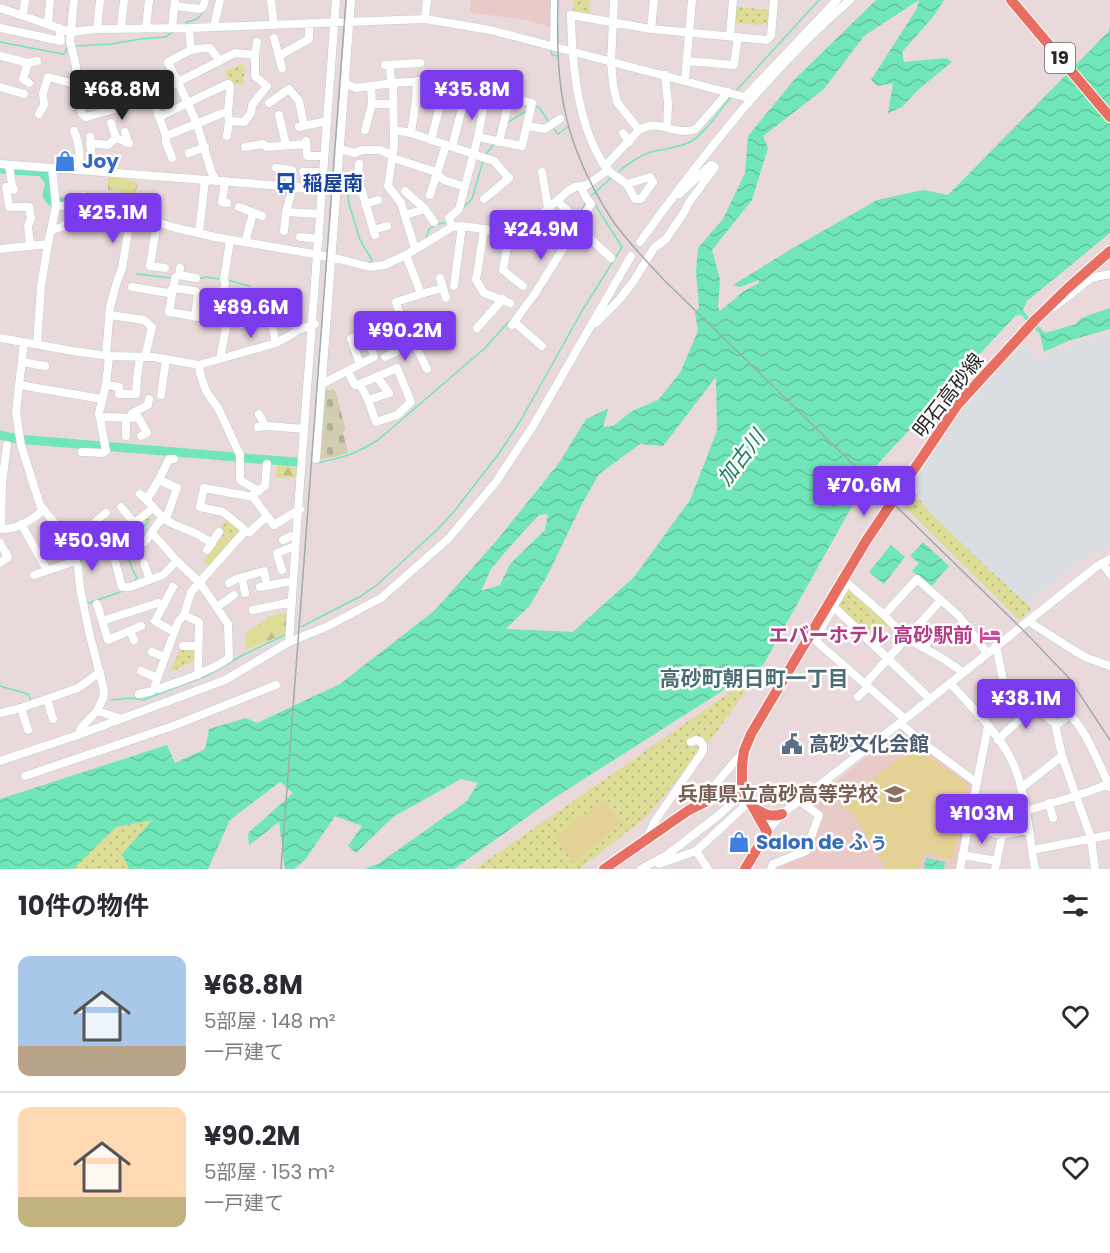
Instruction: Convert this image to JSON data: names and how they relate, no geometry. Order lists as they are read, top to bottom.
{
  "streets": {
    "main road": ["19", "明石高砂線"]
  },
  "districts": ["高砂町朝日町一丁目"],
  "water": ["加古川"],
  "places": {
    "shop": ["Joy", "Salon de ふぅ"],
    "bus stop": ["稲屋南"],
    "hotel": ["エバーホテル 高砂駅前"],
    "public building": ["高砂文化会館"],
    "school or university": ["兵庫県立高砂高等学校"]
  },
  "page": {
    "price": [
      "¥68.8M",
      "¥35.8M",
      "¥25.1M",
      "¥24.9M",
      "¥89.6M",
      "¥90.2M",
      "¥70.6M",
      "¥50.9M",
      "¥38.1M",
      "¥103M"
    ],
    "heading": "10件の物件",
    "list": [
      {
        "name": "¥68.8M",
        "note": "5部屋 · 148 m² · 一戸建て"
      },
      {
        "name": "¥90.2M",
        "note": "5部屋 · 153 m² · 一戸建て"
      }
    ]
  }
}
